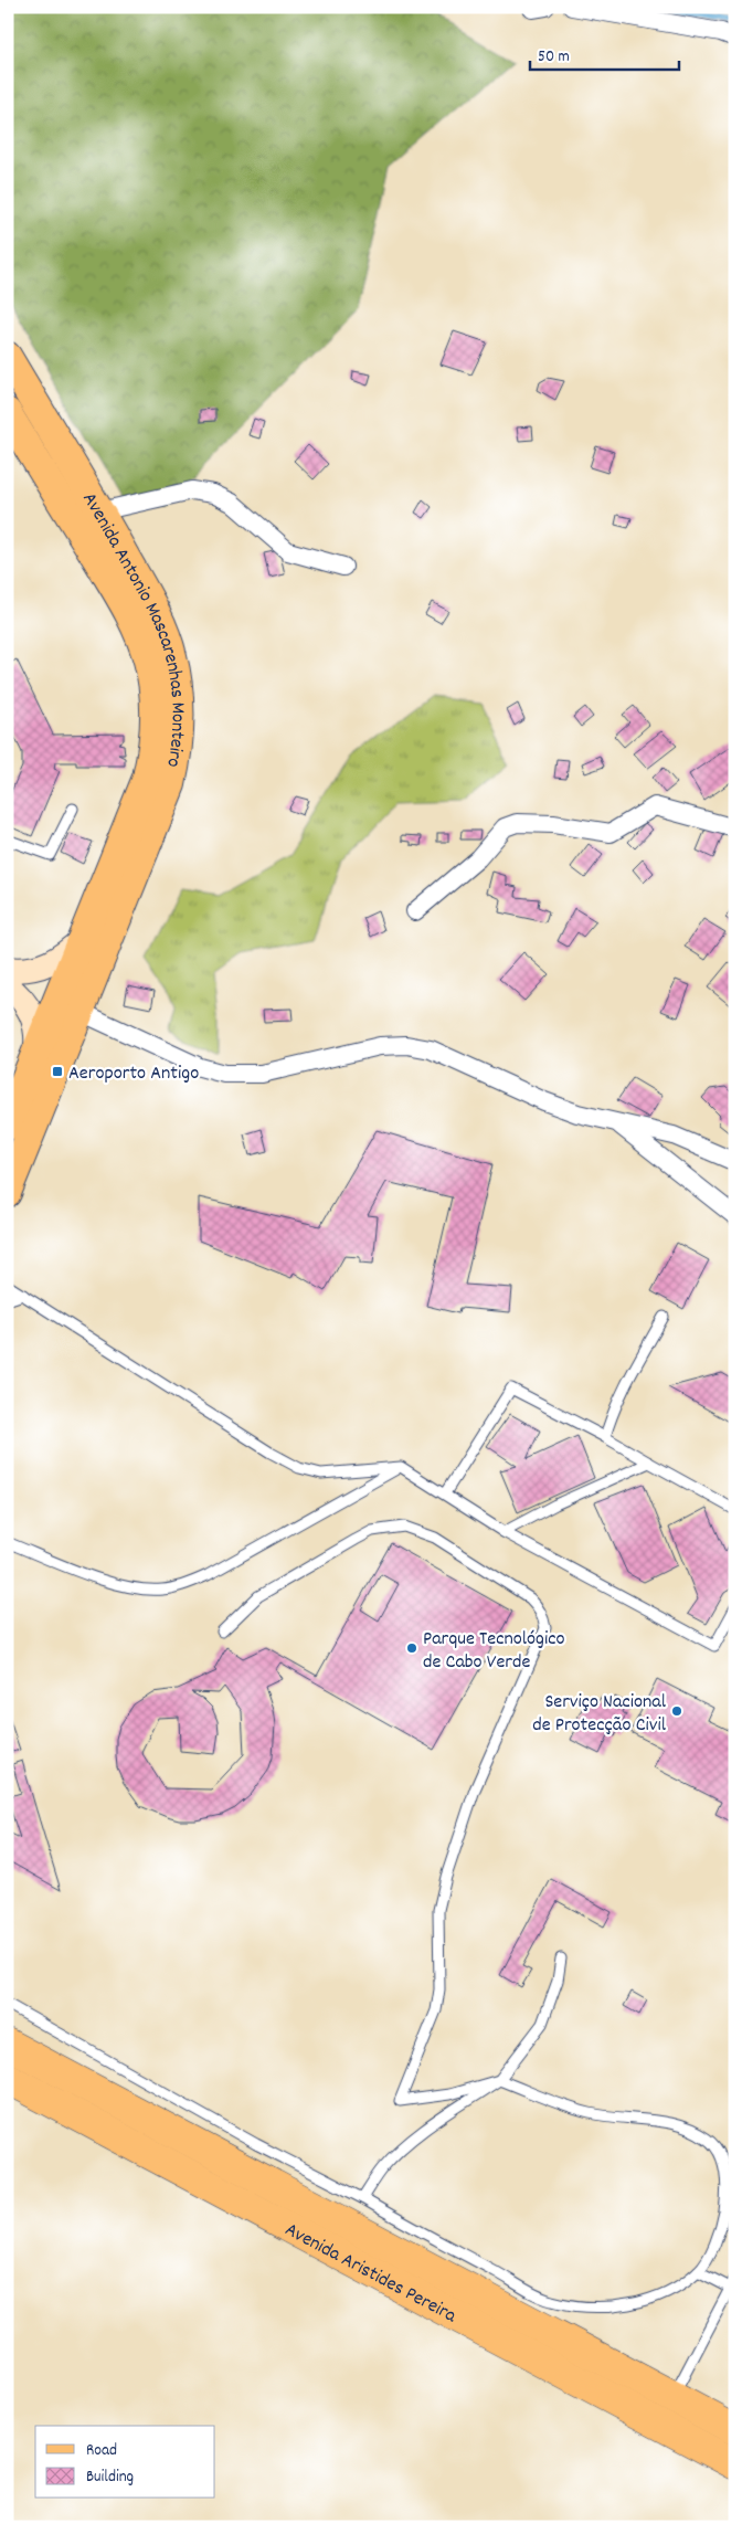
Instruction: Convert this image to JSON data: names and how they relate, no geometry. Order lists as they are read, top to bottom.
{
  "streets": {
    "highway": ["Avenida Aristides Pereira"],
    "main road": ["Avenida Antonio Mascarenhas Monteiro"]
  },
  "places": {
    "transit": ["Aeroporto Antigo"],
    "other": ["Parque Tecnológico de Cabo Verde", "Serviço Nacional de Protecção Civil"]
  },
  "legend": ["Road", "Building"],
  "scale_bar": "50 m"
}
